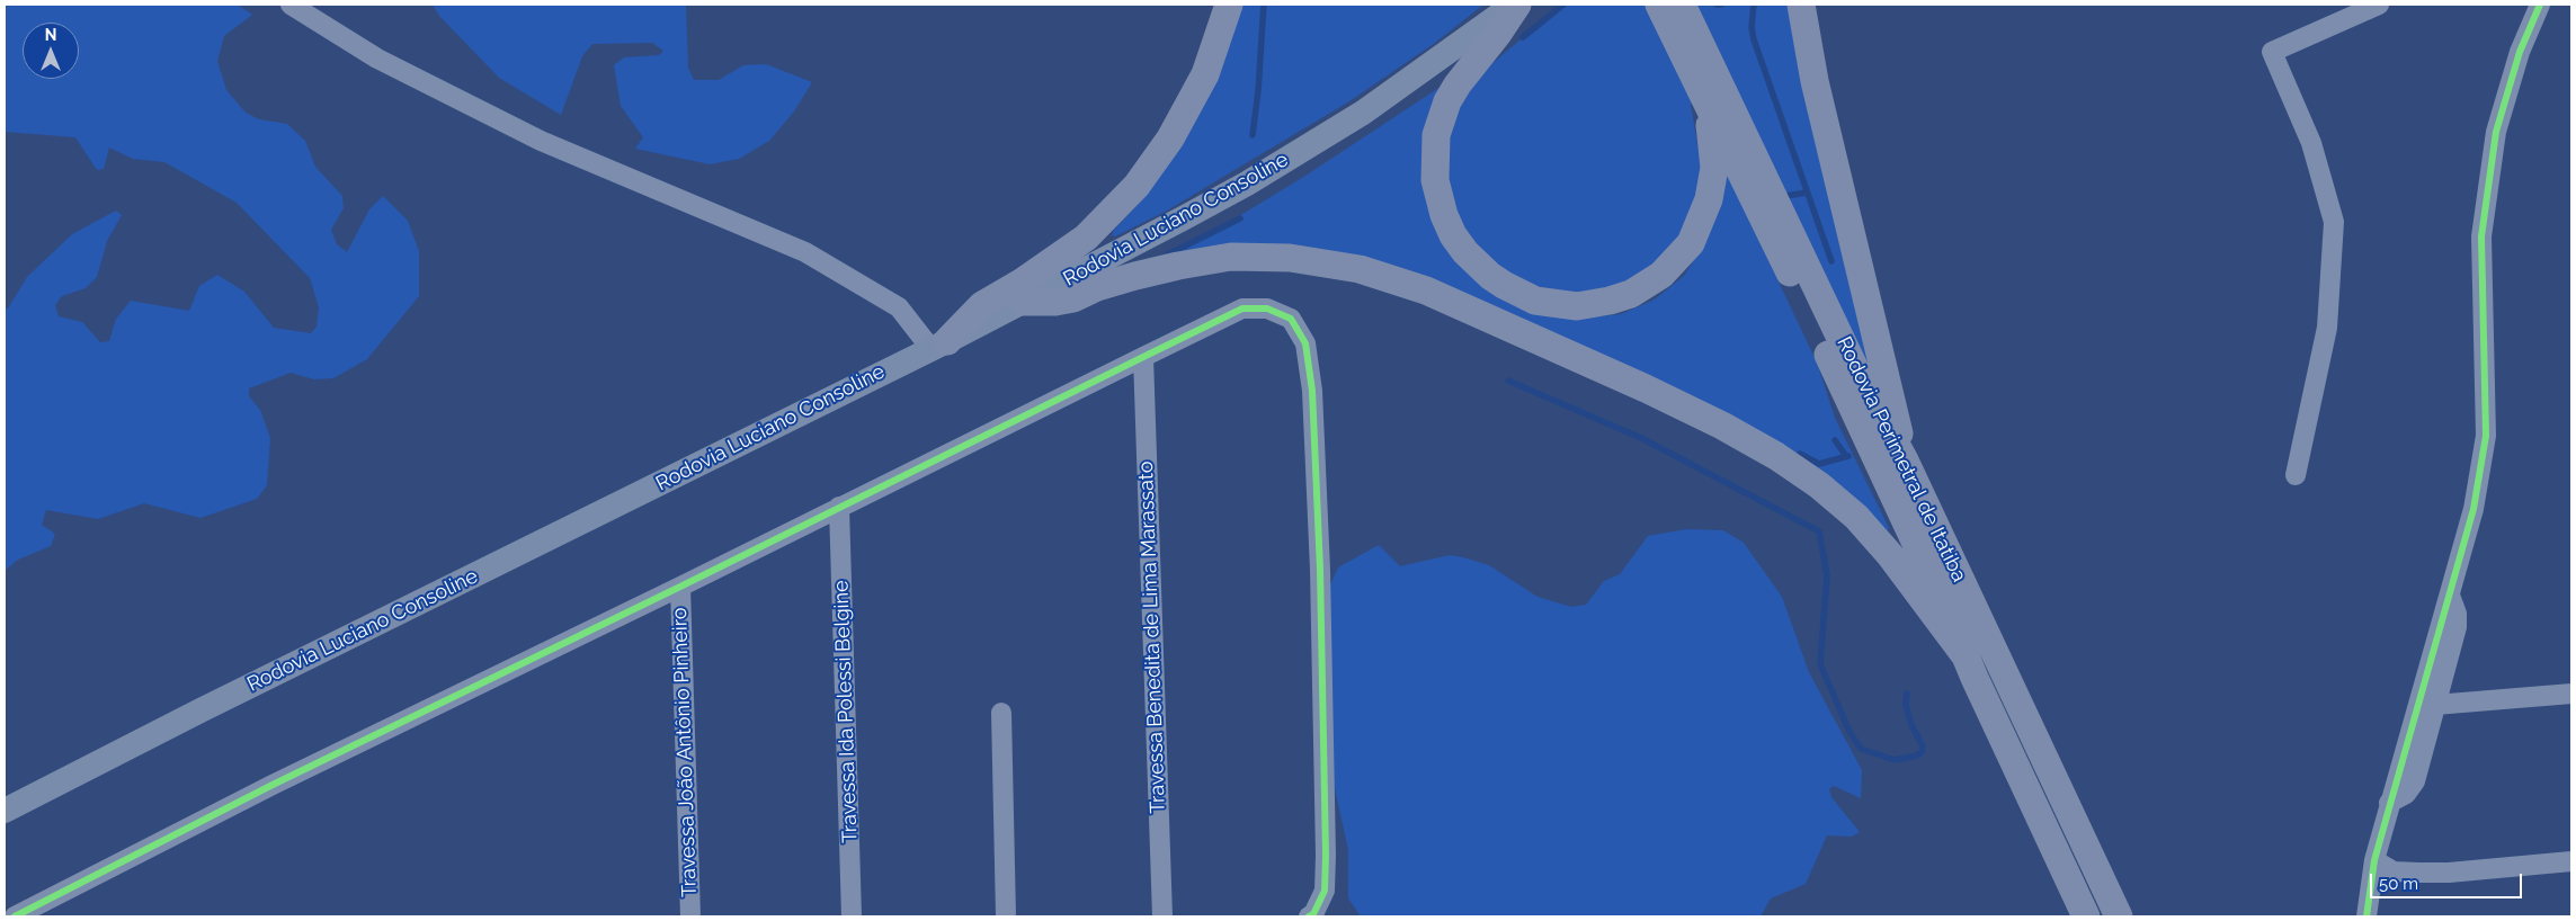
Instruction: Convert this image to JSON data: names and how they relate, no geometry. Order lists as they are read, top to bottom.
{
  "streets": {
    "highway": ["Rodovia Perimetral de Itatiba"],
    "main road": ["Rodovia Luciano Consoline"],
    "street": ["Travessa Benedita de Lima Marassato", "Travessa Ida Polessi Belgine", "Travessa João Antônio Pinheiro"]
  },
  "scale_bar": "50 m",
  "north": "top"
}
